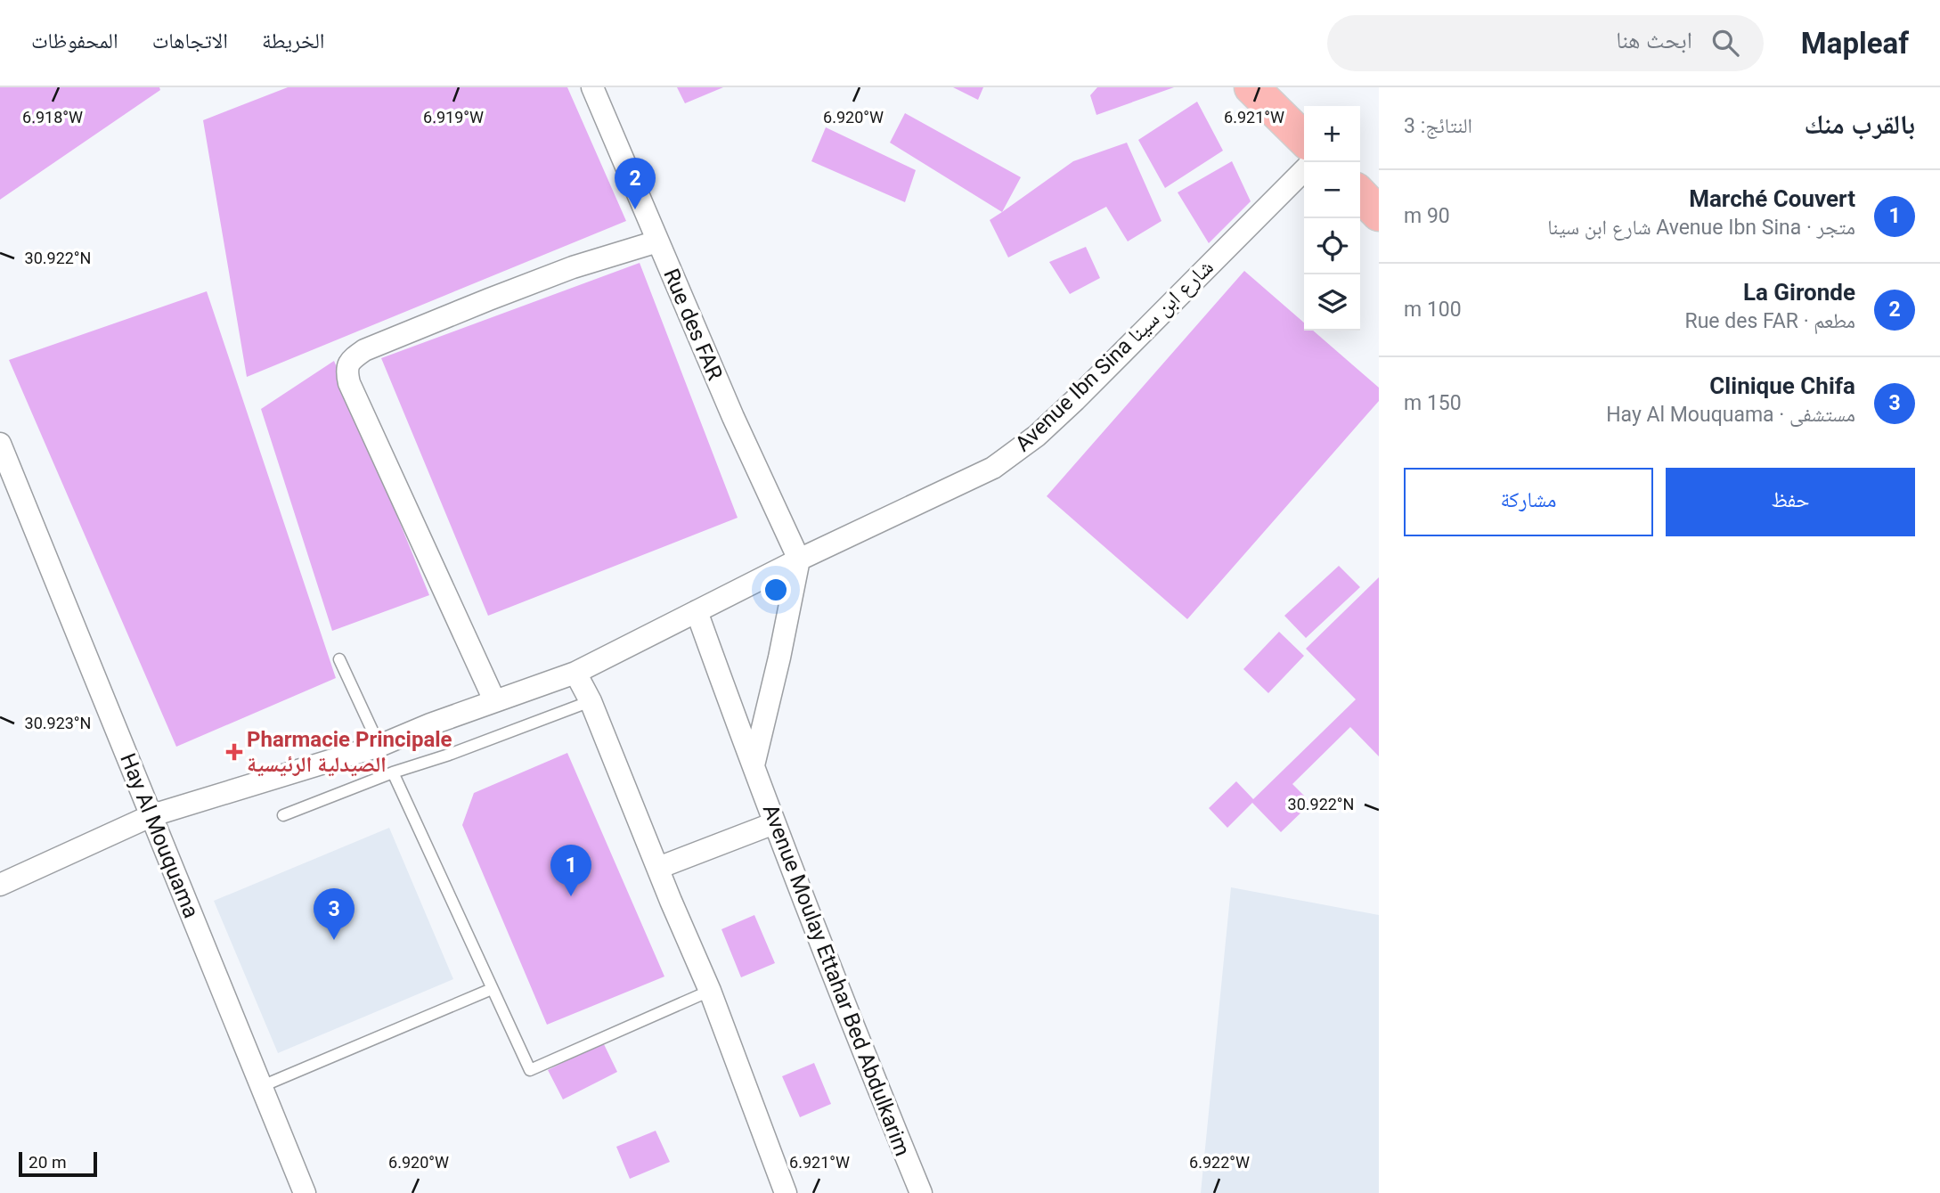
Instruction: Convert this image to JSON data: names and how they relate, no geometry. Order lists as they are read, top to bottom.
{
  "streets": {
    "street": [
      "Rue des FAR",
      "Avenue Ibn Sina شارع ابن سينا",
      "Hay Al Mouquama",
      "Avenue Moulay Ettahar Bed Abdulkarim"
    ]
  },
  "crossings": [
    ["Rue des FAR", "Avenue Ibn Sina شارع ابن سينا"],
    ["Avenue Ibn Sina شارع ابن سينا", "Hay Al Mouquama"],
    ["Avenue Ibn Sina شارع ابن سينا", "Avenue Moulay Ettahar Bed Abdulkarim"]
  ],
  "places": {
    "health": ["Pharmacie Principale الصيدلية الرئيسية"]
  },
  "scale_bar": "20 m",
  "page": {
    "header": "Mapleaf",
    "search": "ابحث هنا",
    "nav": ["الخريطة", "الاتجاهات", "المحفوظات"],
    "heading": ["بالقرب منك", "النتائج: 3"],
    "map_buttons": ["+", "−"],
    "pins": ["2", "1", "3"],
    "list": [
      {
        "mark": "1",
        "name": "Marché Couvert",
        "note": "متجر · Avenue Ibn Sina شارع ابن سينا",
        "value": "90 m"
      },
      {
        "mark": "2",
        "name": "La Gironde",
        "note": "مطعم · Rue des FAR",
        "value": "100 m"
      },
      {
        "mark": "3",
        "name": "Clinique Chifa",
        "note": "مستشفى · Hay Al Mouquama",
        "value": "150 m"
      }
    ],
    "buttons": ["حفظ", "مشاركة"],
    "scale": "20 m"
  },
  "coordinates": [
    "6.919°W",
    "6.920°W",
    "6.921°W",
    "6.918°W",
    "30.922°N",
    "30.923°N",
    "6.922°W"
  ]
}
